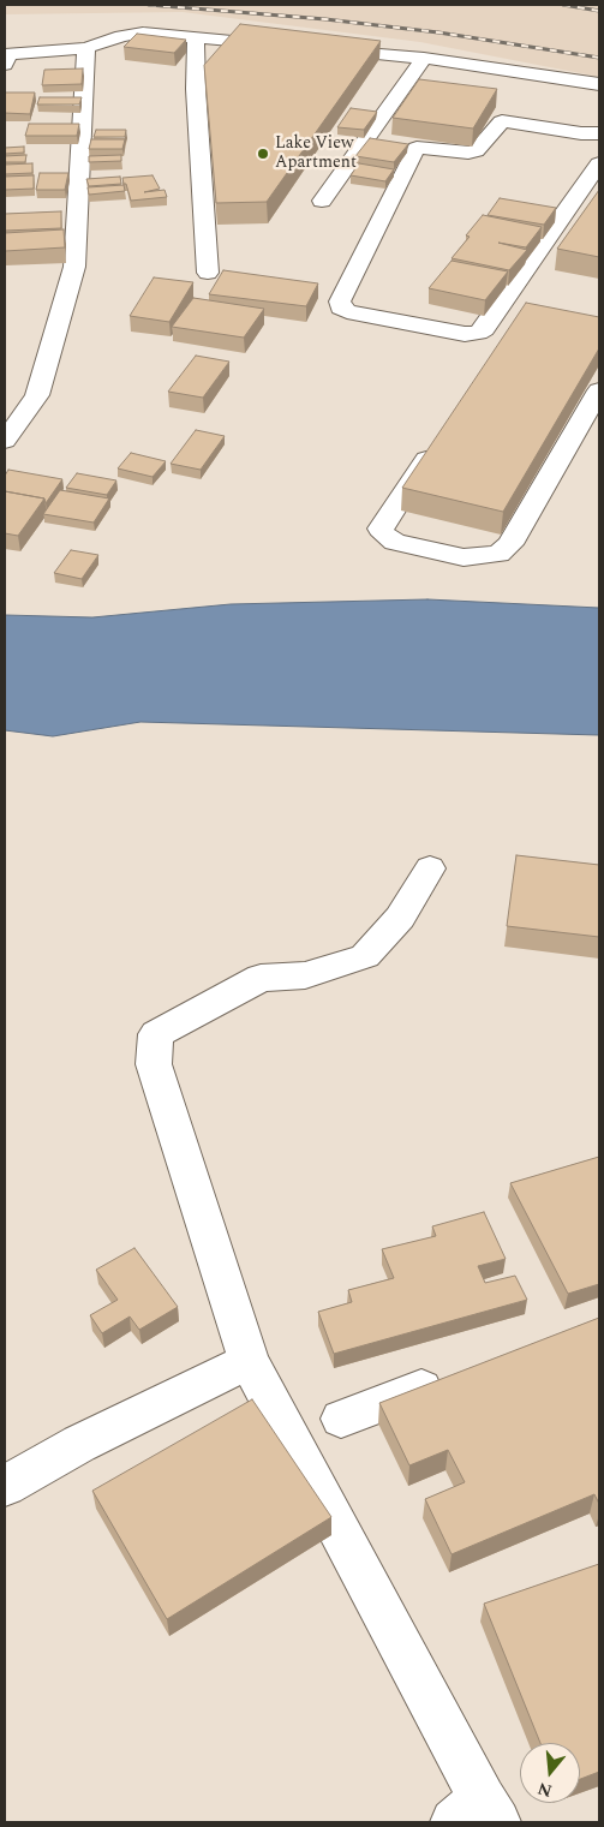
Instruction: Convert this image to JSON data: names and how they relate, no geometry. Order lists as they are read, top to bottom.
{
  "places": ["Lake View Apartment"],
  "north": "bottom"
}
